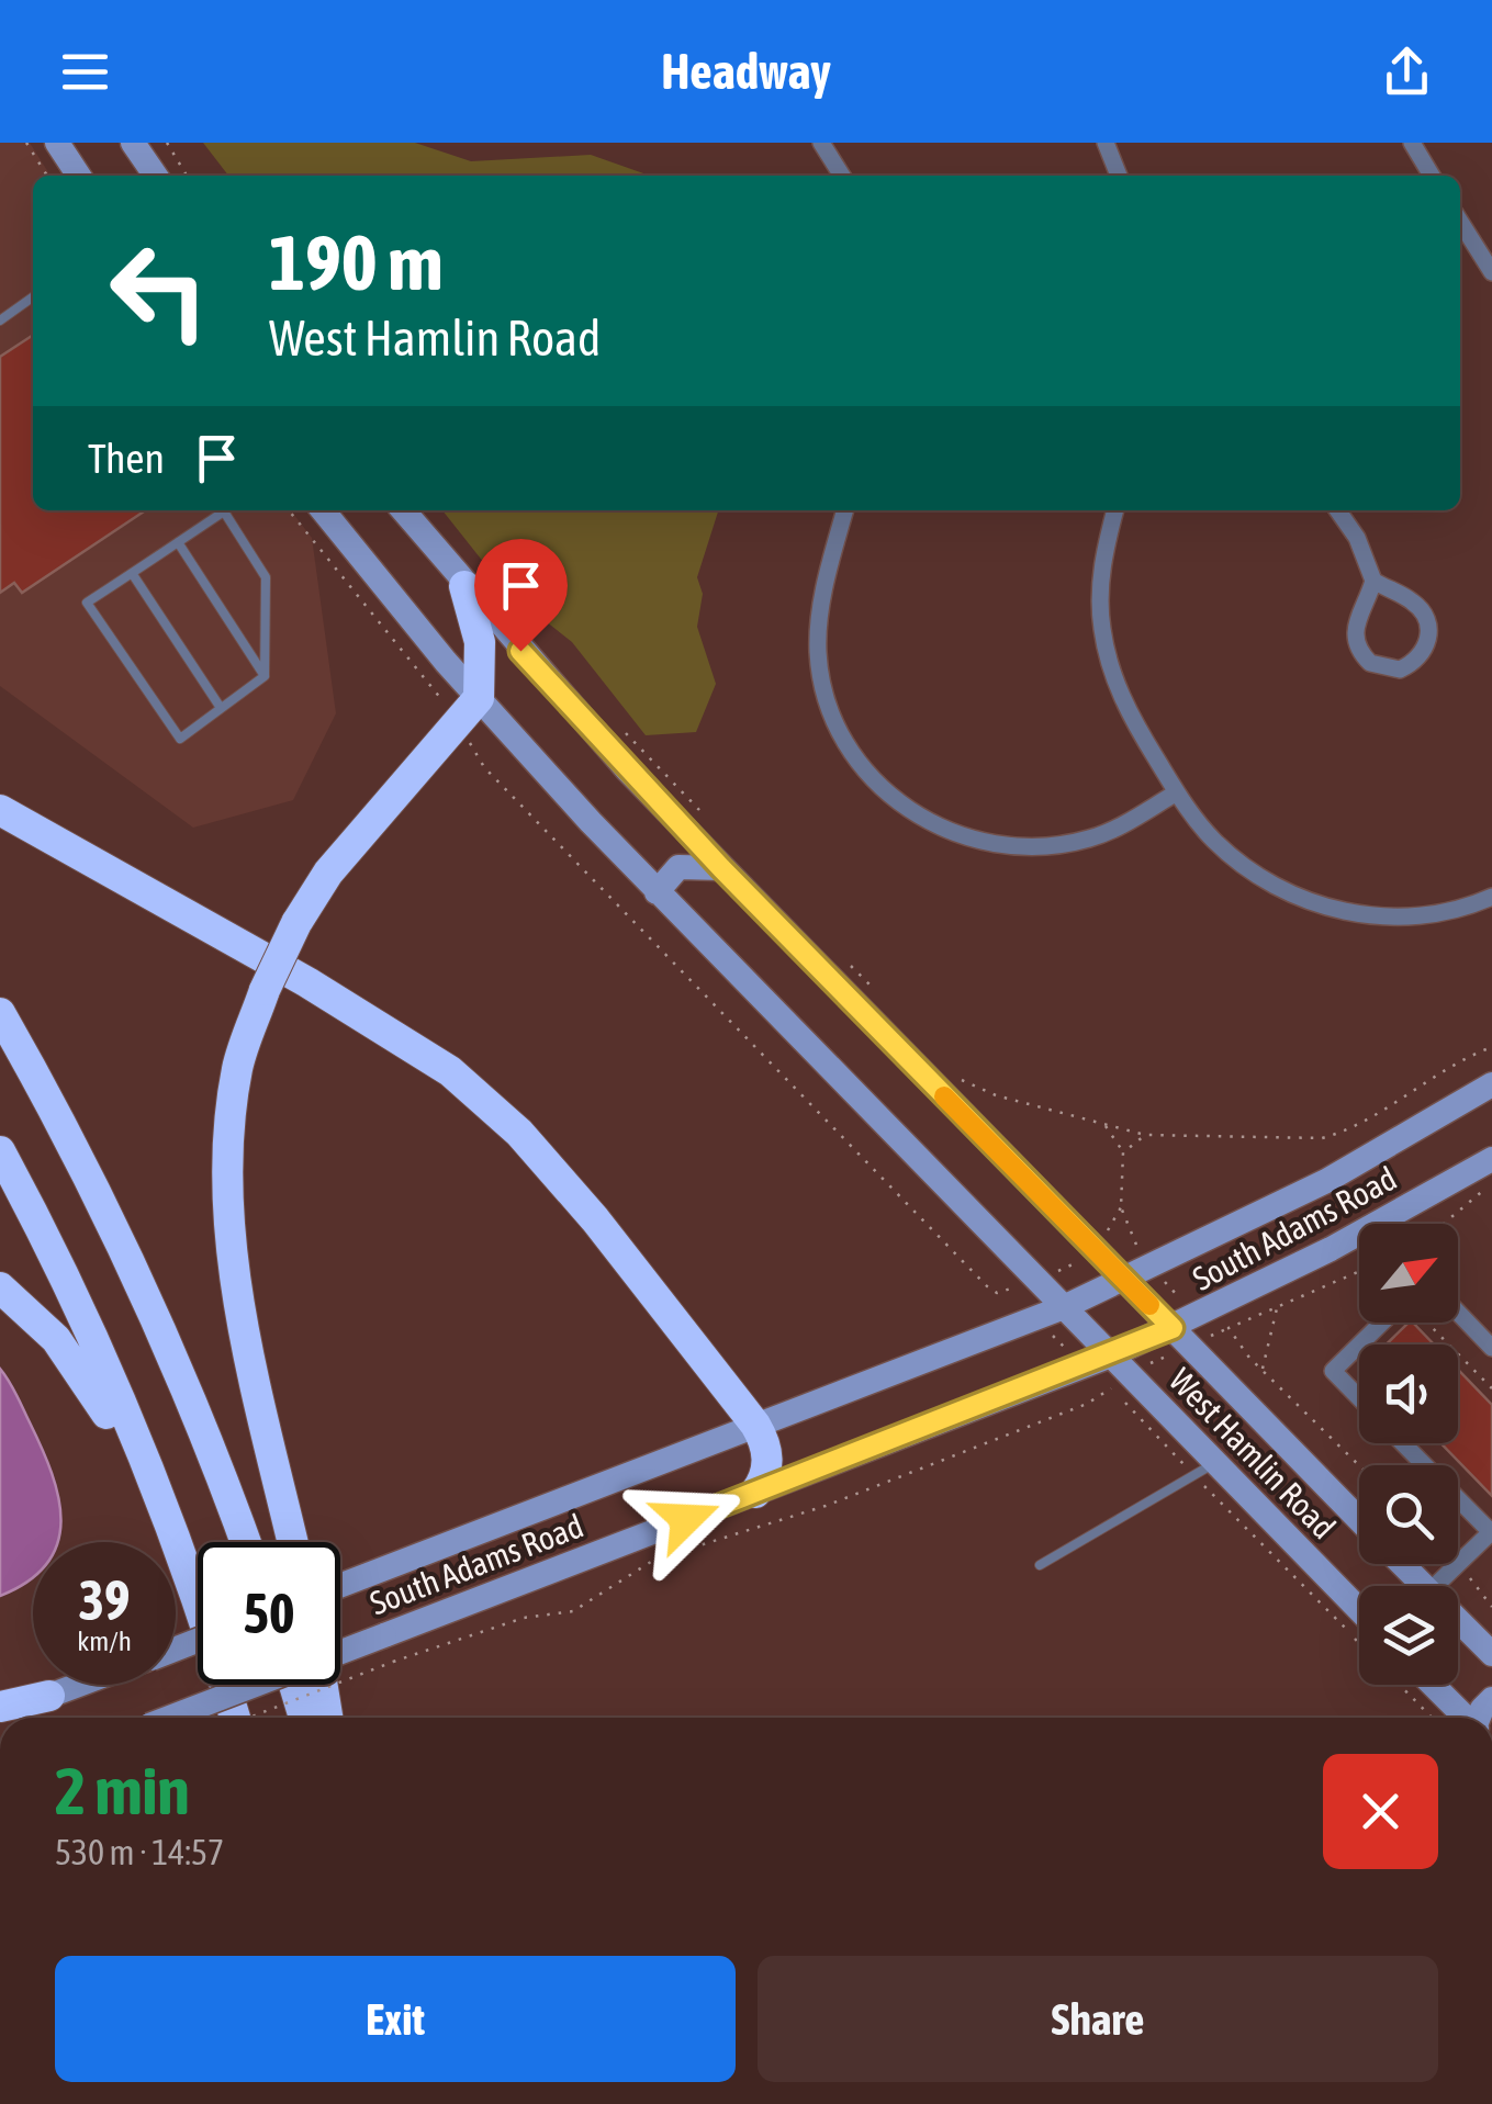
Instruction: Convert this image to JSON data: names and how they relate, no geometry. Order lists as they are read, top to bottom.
{
  "streets": {
    "main road": ["South Adams Road", "West Hamlin Road"]
  },
  "crossings": [
    ["South Adams Road", "West Hamlin Road"]
  ],
  "north": "top right",
  "page": {
    "header": "Headway",
    "turn": ["190 m", "West Hamlin Road"],
    "then": "Then",
    "speed": "39 km/h",
    "limit": "50",
    "heading": ["2 min", "530 m · 14:57"],
    "buttons": ["Exit", "Share"]
  }
}
